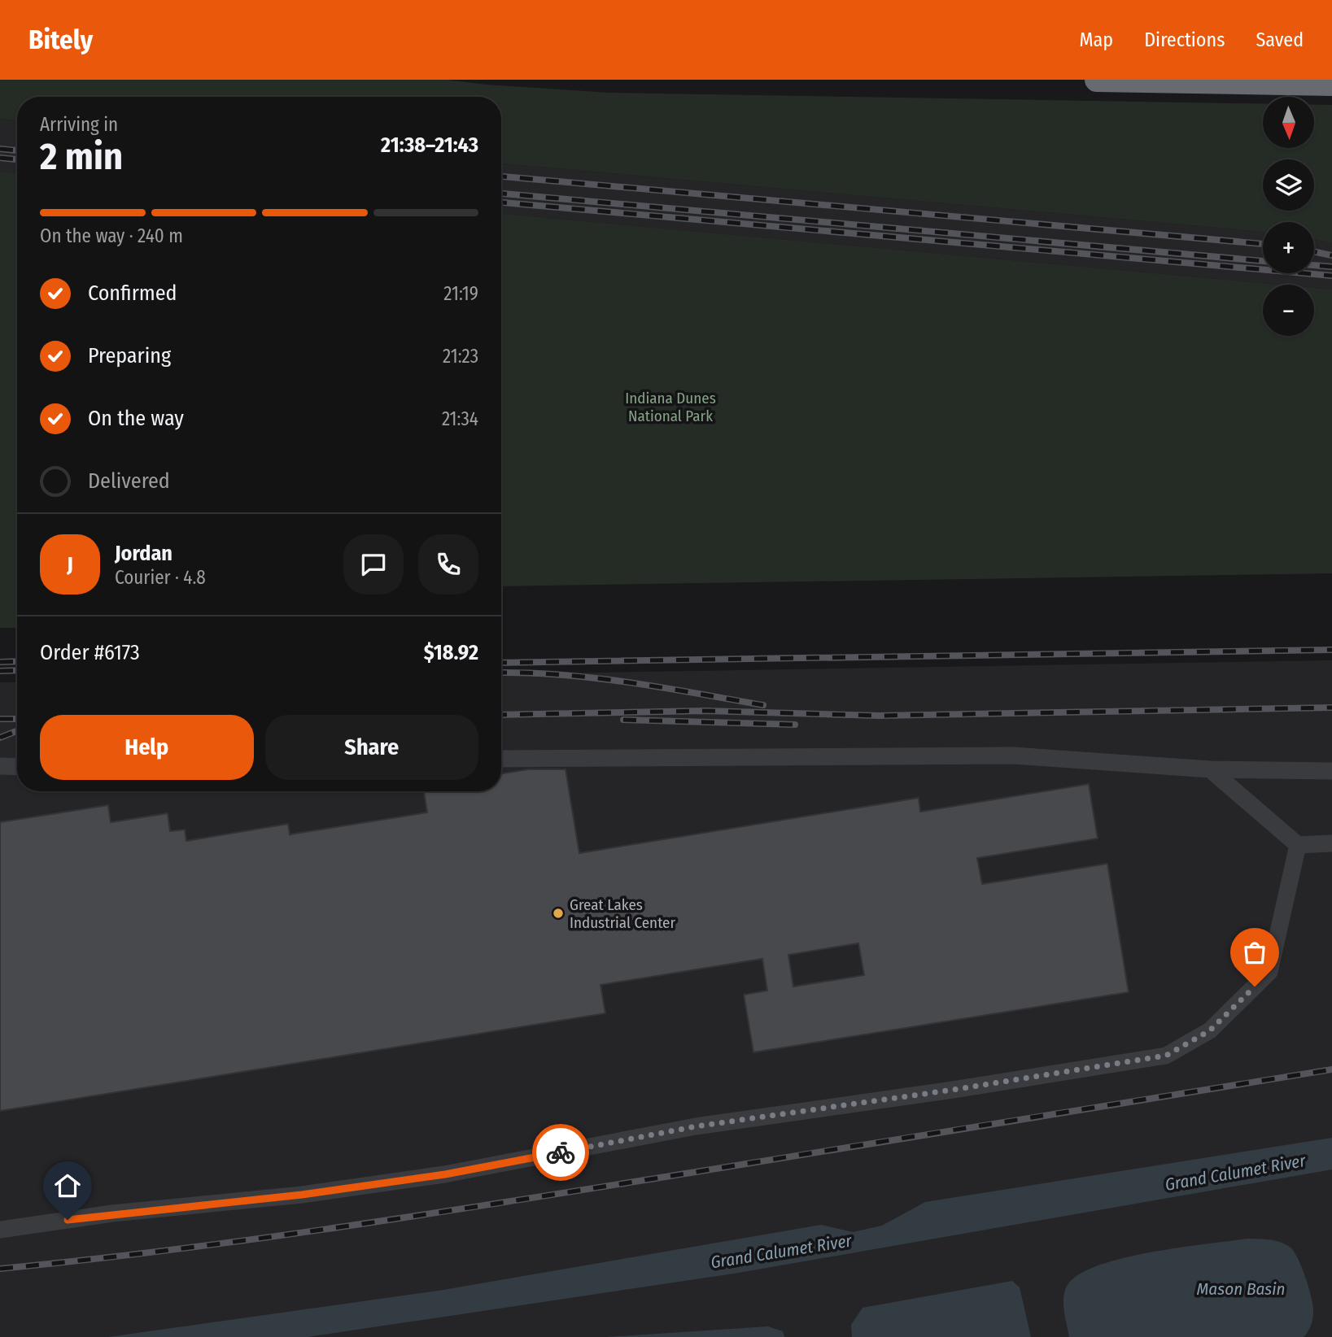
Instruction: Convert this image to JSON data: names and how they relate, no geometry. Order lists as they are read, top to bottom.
{
  "water": ["Grand Calumet River", "Mason Basin"],
  "parks": ["Indiana Dunes National Park"],
  "places": ["Great Lakes Industrial Center"],
  "north": "bottom",
  "page": {
    "header": "Bitely",
    "nav": ["Map", "Directions", "Saved"],
    "map_buttons": ["+", "−"],
    "heading": ["2 min", "Arriving in", "21:38–21:43"],
    "panel": [
      "Jordan",
      "Courier · 4.8",
      "Order #6173",
      "$18.92"
    ],
    "bar": "On the way · 240 m",
    "list": [
      ["Confirmed", "21:19"],
      ["Preparing", "21:23"],
      ["On the way", "21:34"],
      "Delivered"
    ],
    "round": "J",
    "buttons": ["Help", "Share"]
  }
}
